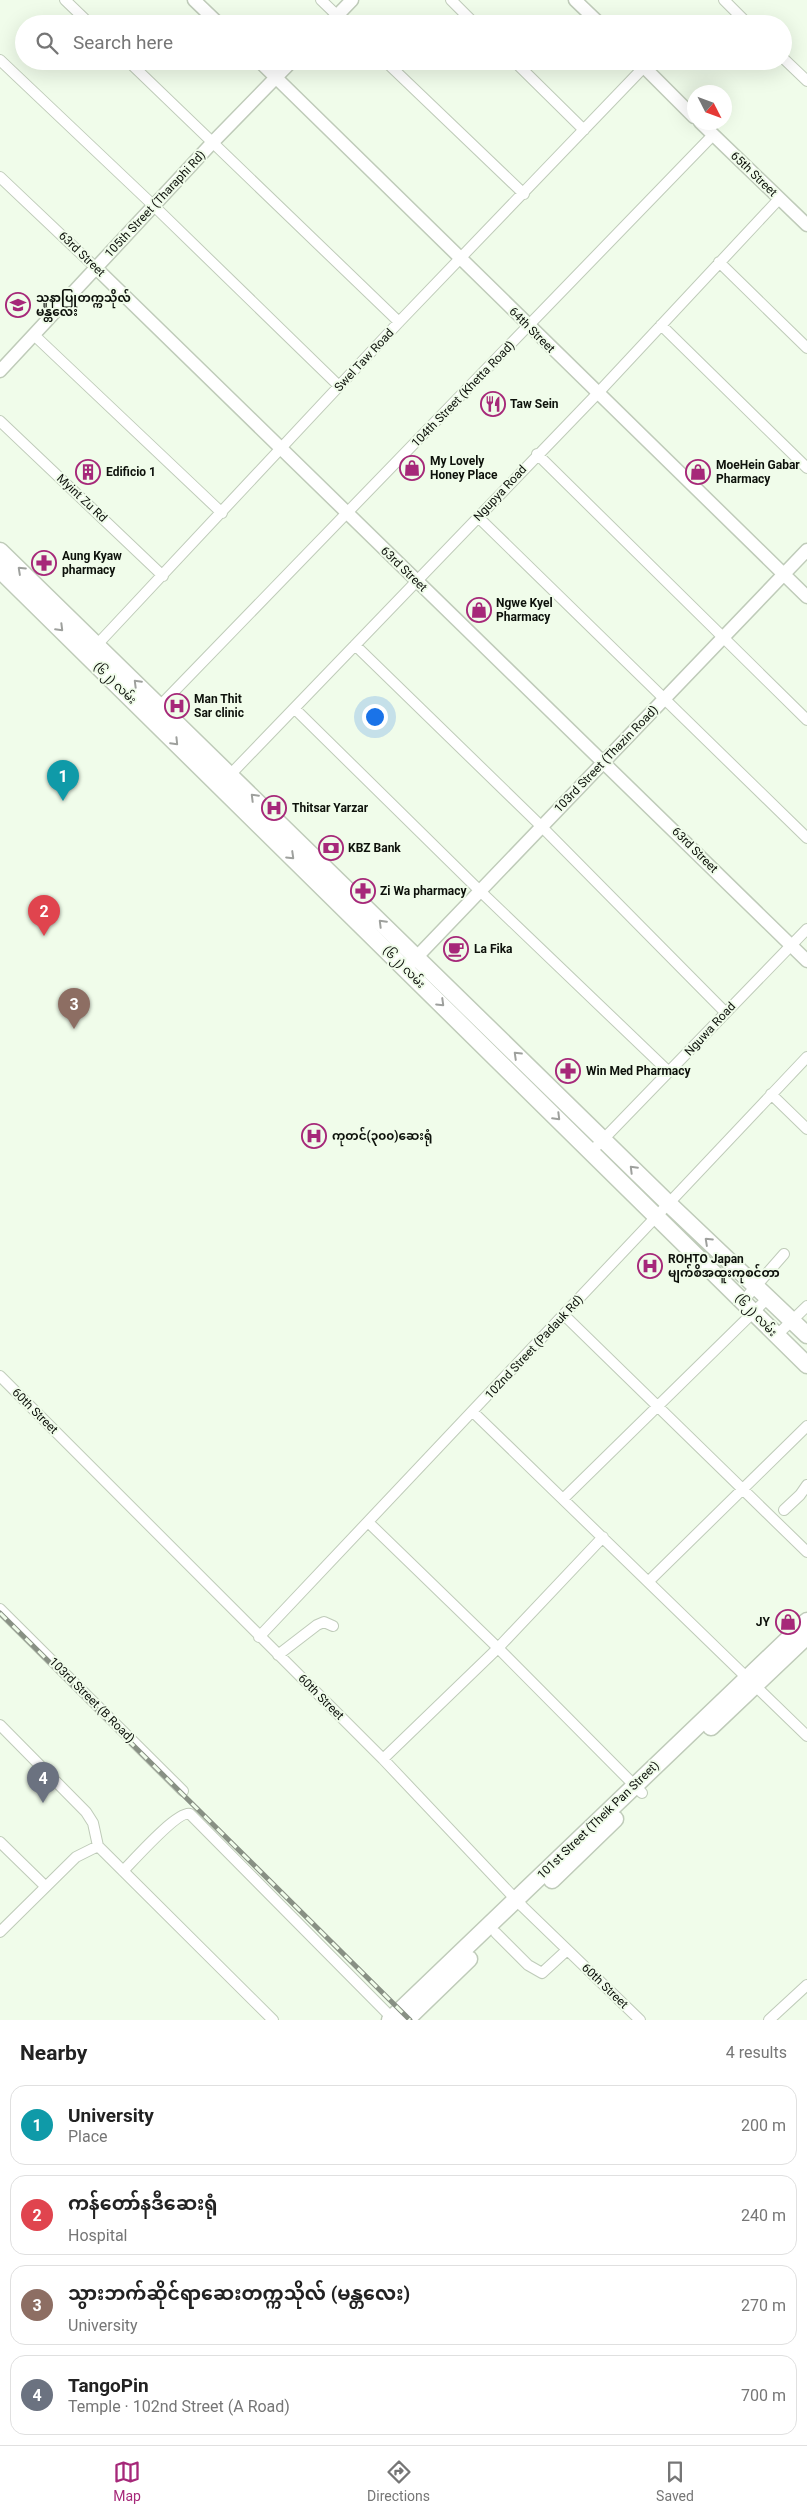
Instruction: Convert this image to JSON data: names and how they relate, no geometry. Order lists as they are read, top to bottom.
{
  "streets": {
    "main road": ["(၆၂) လမ်း", "101st Street (Theik Pan Street)"],
    "street": [
      "65th Street",
      "105th Street (Tharaphi Rd)",
      "63rd Street",
      "64th Street",
      "Swel Taw Road",
      "104th Street (Khetta Road)",
      "Ngupya Road",
      "Myint Zu Rd",
      "103rd Street (Thazin Road)",
      "Nguwa Road",
      "102nd Street (Padauk Rd)",
      "60th Street",
      "103rd Street (B Road)"
    ]
  },
  "crossings": [
    ["65th Street", "104th Street (Khetta Road)"],
    ["65th Street", "Ngupya Road"],
    ["105th Street (Tharaphi Rd)", "63rd Street"],
    ["105th Street (Tharaphi Rd)", "64th Street"],
    ["63rd Street", "Swel Taw Road"],
    ["63rd Street", "104th Street (Khetta Road)"],
    ["63rd Street", "Ngupya Road"],
    ["63rd Street", "103rd Street (Thazin Road)"],
    ["63rd Street", "Nguwa Road"],
    ["64th Street", "Swel Taw Road"],
    ["64th Street", "104th Street (Khetta Road)"],
    ["64th Street", "Ngupya Road"],
    ["64th Street", "103rd Street (Thazin Road)"],
    ["Swel Taw Road", "Myint Zu Rd"],
    ["Swel Taw Road", "(၆၂) လမ်း"],
    ["104th Street (Khetta Road)", "(၆၂) လမ်း"],
    ["Ngupya Road", "(၆၂) လမ်း"],
    ["(၆၂) လမ်း", "103rd Street (Thazin Road)"],
    ["(၆၂) လမ်း", "Nguwa Road"],
    ["(၆၂) လမ်း", "102nd Street (Padauk Rd)"],
    ["102nd Street (Padauk Rd)", "60th Street"],
    ["60th Street", "101st Street (Theik Pan Street)"]
  ],
  "places": {
    "school or university": ["သူနာပြုတက္ကသိုလ် မန္တလေး"],
    "restaurant": ["Taw Sein"],
    "shop": [
      "My Lovely Honey Place",
      "MoeHein Gabar Pharmacy",
      "Ngwe Kyel Pharmacy",
      "JY"
    ],
    "building": ["Edificio 1"],
    "pharmacy": ["Aung Kyaw pharmacy", "Zi Wa pharmacy", "Win Med Pharmacy"],
    "hospital": [
      "Man Thit Sar clinic",
      "Thitsar Yarzar",
      "ကုတင်(၃၀၀)ဆေးရုံ",
      "ROHTO Japan မျက်စိအထူးကုစင်တာ"
    ],
    "bank": ["KBZ Bank"],
    "cafe": ["La Fika"]
  },
  "north": "bottom right",
  "page": {
    "search": "Search here",
    "pins": [
      "1",
      "2",
      "3",
      "4"
    ],
    "heading": ["Nearby", "4 results"],
    "list": [
      {
        "mark": "1",
        "name": "University",
        "note": "Place",
        "value": "200 m"
      },
      {
        "mark": "2",
        "name": "ကန်တော်နဒီဆေးရုံ",
        "note": "Hospital",
        "value": "240 m"
      },
      {
        "mark": "3",
        "name": "သွားဘက်ဆိုင်ရာဆေးတက္ကသိုလ် (မန္တလေး)",
        "note": "University",
        "value": "270 m"
      },
      {
        "mark": "4",
        "name": "TangoPin",
        "note": "Temple · 102nd Street (A Road)",
        "value": "700 m"
      }
    ],
    "nav": ["Map", "Directions", "Saved"]
  }
}
